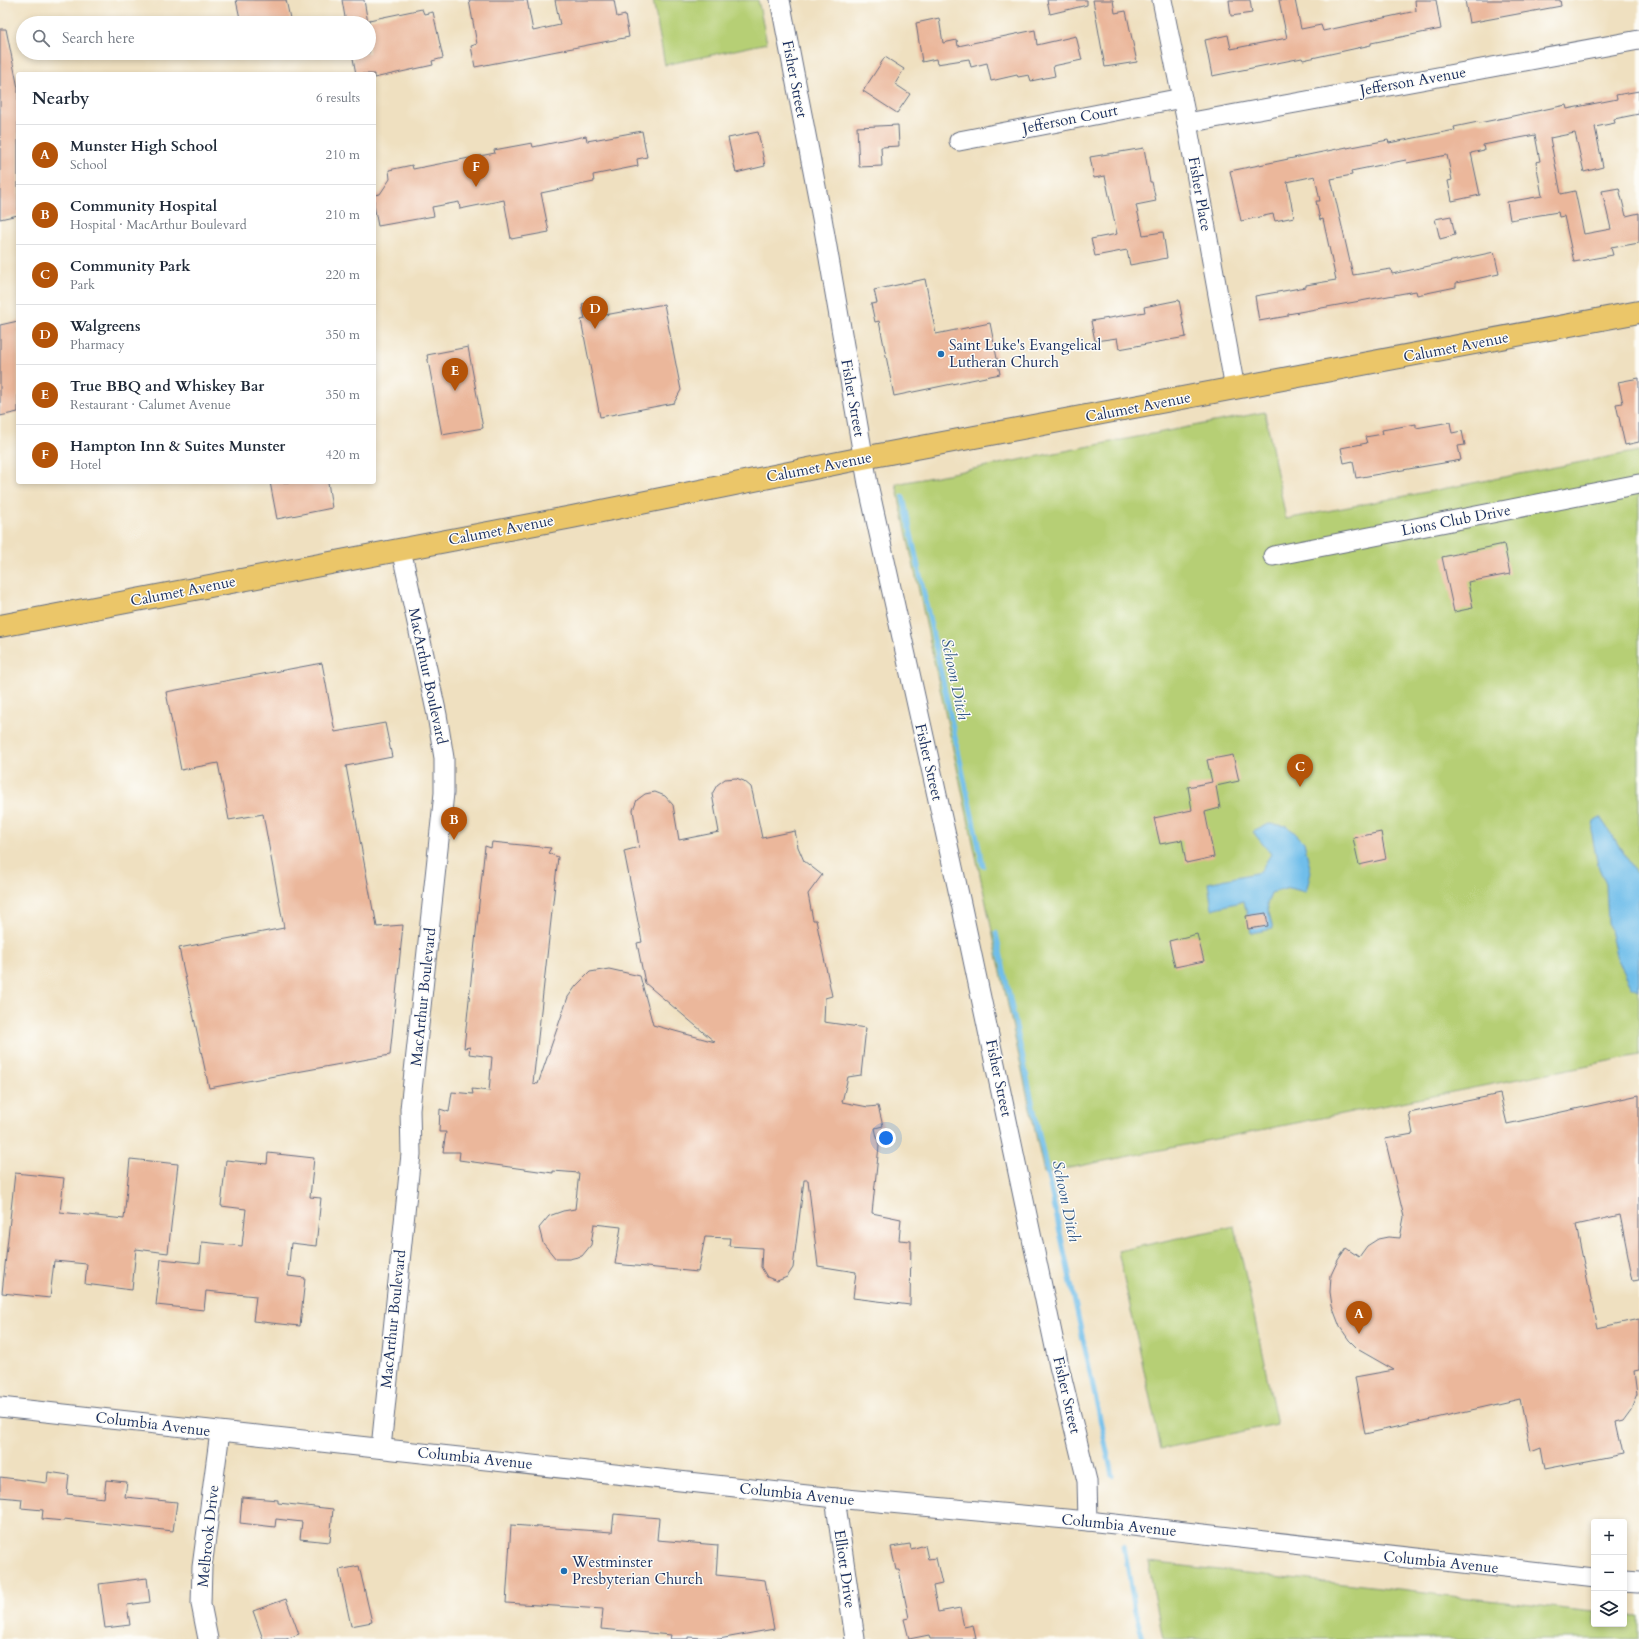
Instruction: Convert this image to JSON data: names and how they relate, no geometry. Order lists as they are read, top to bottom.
{
  "streets": {
    "main road": ["Calumet Avenue"],
    "street": [
      "Fisher Street",
      "Jefferson Avenue",
      "Jefferson Court",
      "Fisher Place",
      "Lions Club Drive",
      "MacArthur Boulevard",
      "Columbia Avenue",
      "Melbrook Drive",
      "Elliott Drive"
    ]
  },
  "crossings": [
    ["Fisher Street", "Calumet Avenue"],
    ["Fisher Street", "Columbia Avenue"],
    ["Jefferson Avenue", "Fisher Place"],
    ["Jefferson Court", "Fisher Place"],
    ["Fisher Place", "Calumet Avenue"],
    ["Calumet Avenue", "MacArthur Boulevard"],
    ["MacArthur Boulevard", "Columbia Avenue"],
    ["Columbia Avenue", "Melbrook Drive"],
    ["Columbia Avenue", "Elliott Drive"]
  ],
  "water": ["Schoon Ditch"],
  "places": ["Saint Luke's Evangelical Lutheran Church", "Westminster Presbyterian Church"],
  "page": {
    "search": "Search here",
    "heading": ["Nearby", "6 results"],
    "list": [
      {
        "mark": "A",
        "name": "Munster High School",
        "note": "School",
        "value": "210 m"
      },
      {
        "mark": "B",
        "name": "Community Hospital",
        "note": "Hospital · MacArthur Boulevard",
        "value": "210 m"
      },
      {
        "mark": "C",
        "name": "Community Park",
        "note": "Park",
        "value": "220 m"
      },
      {
        "mark": "D",
        "name": "Walgreens",
        "note": "Pharmacy",
        "value": "350 m"
      },
      {
        "mark": "E",
        "name": "True BBQ and Whiskey Bar",
        "note": "Restaurant · Calumet Avenue",
        "value": "350 m"
      },
      {
        "mark": "F",
        "name": "Hampton Inn & Suites Munster",
        "note": "Hotel",
        "value": "420 m"
      }
    ],
    "pins": [
      "F",
      "D",
      "E",
      "C",
      "B",
      "A"
    ],
    "map_buttons": ["+", "−"]
  }
}
